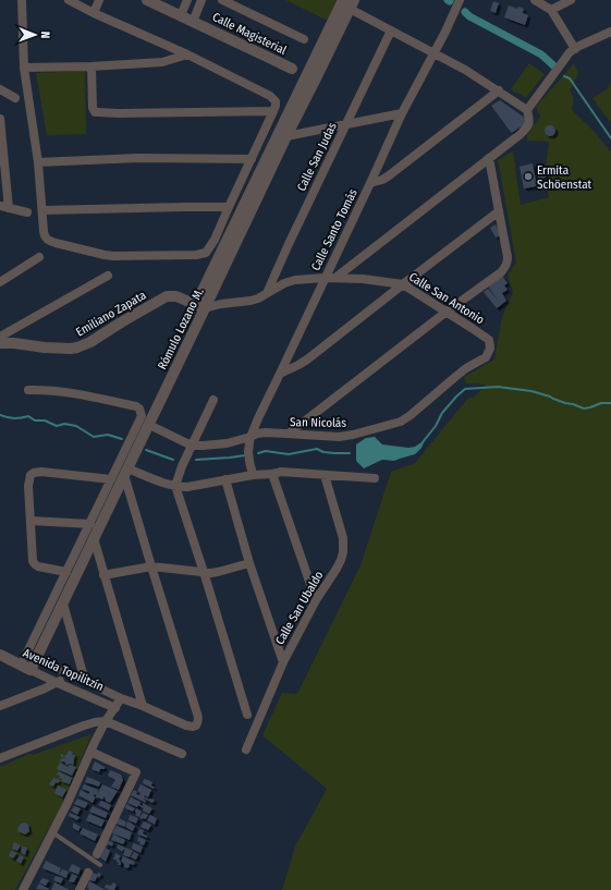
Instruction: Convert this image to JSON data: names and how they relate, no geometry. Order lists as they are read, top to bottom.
{
  "streets": {
    "street": [
      "Calle Magisterial",
      "Calle San Judas",
      "Calle Santo Tomás",
      "Calle San Antonio",
      "Emiliano Zapata",
      "Rómulo Lozano M.",
      "San Nicolás",
      "Calle San Ubaldo",
      "Avenida Topilitzín"
    ]
  },
  "crossings": [
    ["Calle San Judas", "Calle San Antonio"],
    ["Calle Santo Tomás", "Calle San Antonio"],
    ["Calle Santo Tomás", "San Nicolás"],
    ["Calle San Antonio", "Emiliano Zapata"],
    ["Calle San Antonio", "Rómulo Lozano M."],
    ["Calle San Antonio", "San Nicolás"],
    ["Emiliano Zapata", "Rómulo Lozano M."],
    ["Rómulo Lozano M.", "San Nicolás"],
    ["Rómulo Lozano M.", "Avenida Topilitzín"]
  ],
  "places": ["Ermita Schöenstat"],
  "north": "right"
}
